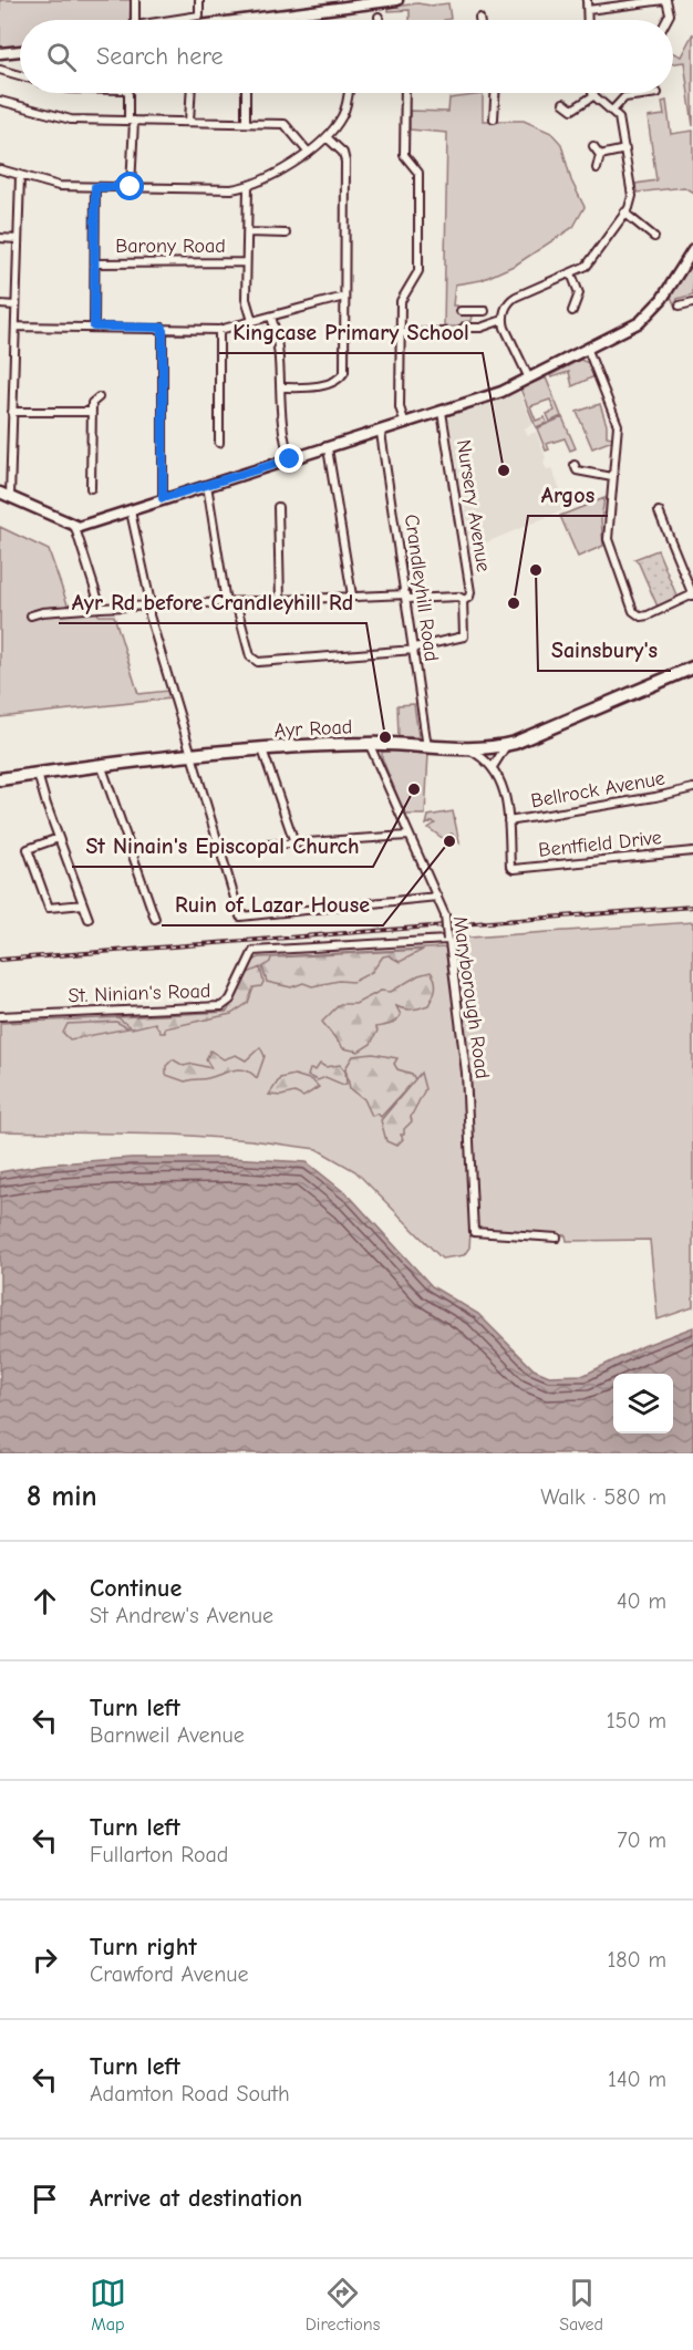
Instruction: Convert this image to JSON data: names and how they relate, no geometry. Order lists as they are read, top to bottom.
{
  "streets": {
    "main road": ["Ayr Road"],
    "street": [
      "Barony Road",
      "Nursery Avenue",
      "Crandleyhill Road",
      "Bellrock Avenue",
      "Bentfield Drive",
      "St. Ninian's Road",
      "Maryborough Road"
    ]
  },
  "crossings": [
    ["Crandleyhill Road", "Ayr Road"],
    ["Ayr Road", "Maryborough Road"],
    ["Bellrock Avenue", "Bentfield Drive"],
    ["St. Ninian's Road", "Maryborough Road"]
  ],
  "places": [
    "Kingcase Primary School",
    "Sainsbury's",
    "Argos",
    "Ayr Rd before Crandleyhill Rd",
    "St Ninain's Episcopal Church",
    "Ruin of Lazar House"
  ],
  "page": {
    "search": "Search here",
    "heading": ["8 min", "Walk · 580 m"],
    "list": [
      ["Continue", "St Andrew's Avenue", "40 m"],
      ["Turn left", "Barnweil Avenue", "150 m"],
      ["Turn left", "Fullarton Road", "70 m"],
      ["Turn right", "Crawford Avenue", "180 m"],
      ["Turn left", "Adamton Road South", "140 m"],
      "Arrive at destination"
    ],
    "nav": ["Map", "Directions", "Saved"]
  }
}
